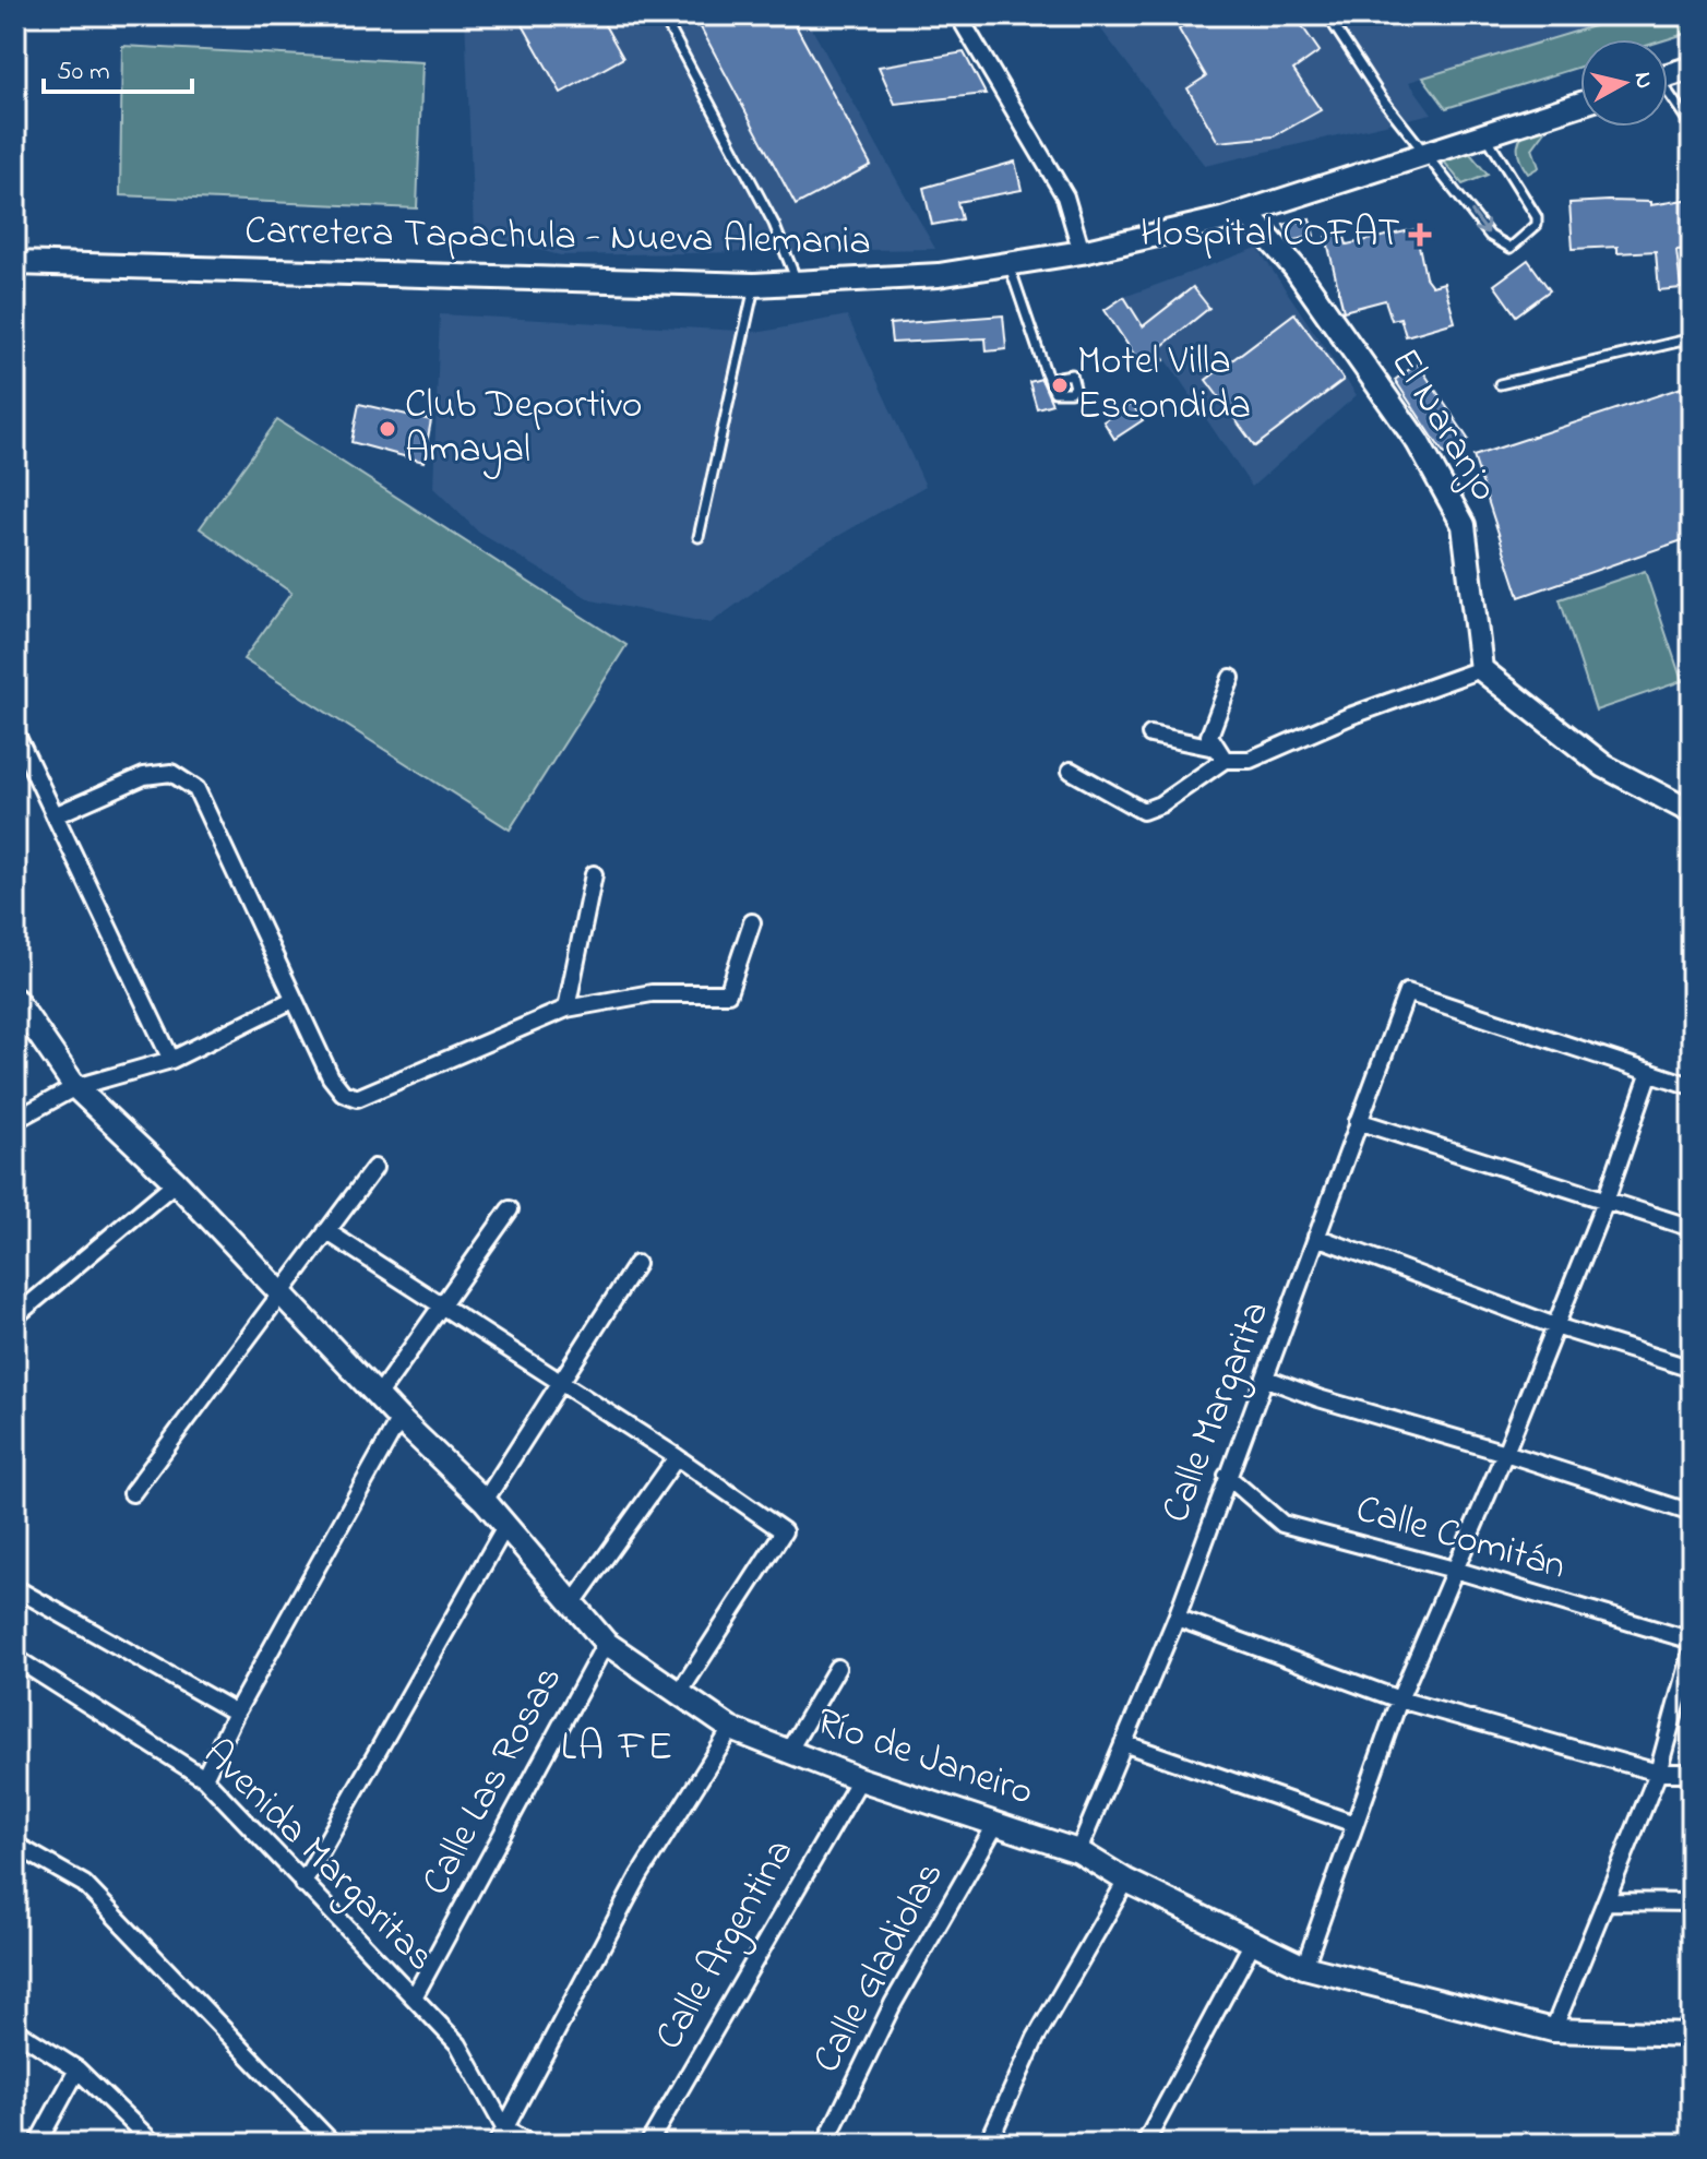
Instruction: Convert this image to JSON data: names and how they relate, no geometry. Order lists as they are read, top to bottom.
{
  "streets": {
    "street": [
      "Carretera Tapachula - Nueva Alemania",
      "El Naranjo",
      "Calle Margarita",
      "Calle Comitán",
      "Río de Janeiro",
      "Calle Las Rosas",
      "Avenida Margaritas",
      "Calle Argentina",
      "Calle Gladiolas"
    ]
  },
  "crossings": [
    ["Carretera Tapachula - Nueva Alemania", "El Naranjo"],
    ["Calle Margarita", "Calle Comitán"],
    ["Calle Margarita", "Río de Janeiro"],
    ["Río de Janeiro", "Calle Las Rosas"],
    ["Río de Janeiro", "Calle Argentina"],
    ["Río de Janeiro", "Calle Gladiolas"],
    ["Calle Las Rosas", "Avenida Margaritas"]
  ],
  "districts": ["LA FE"],
  "places": {
    "health": ["Hospital COFAT"],
    "other": ["Motel Villa Escondida", "Club Deportivo Amayal"]
  },
  "scale_bar": "50 m",
  "north": "right"
}
